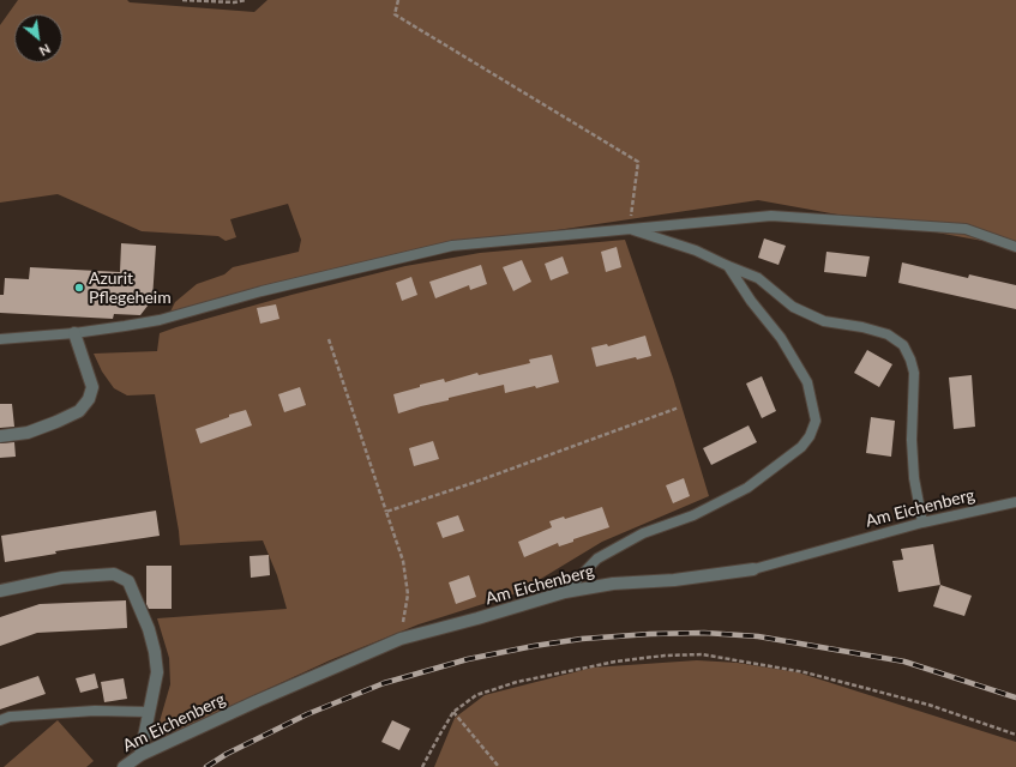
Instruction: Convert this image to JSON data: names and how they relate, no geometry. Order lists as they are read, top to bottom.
{
  "streets": {
    "street": ["Am Eichenberg"]
  },
  "places": ["Azurit Pflegeheim"],
  "north": "bottom right"
}
